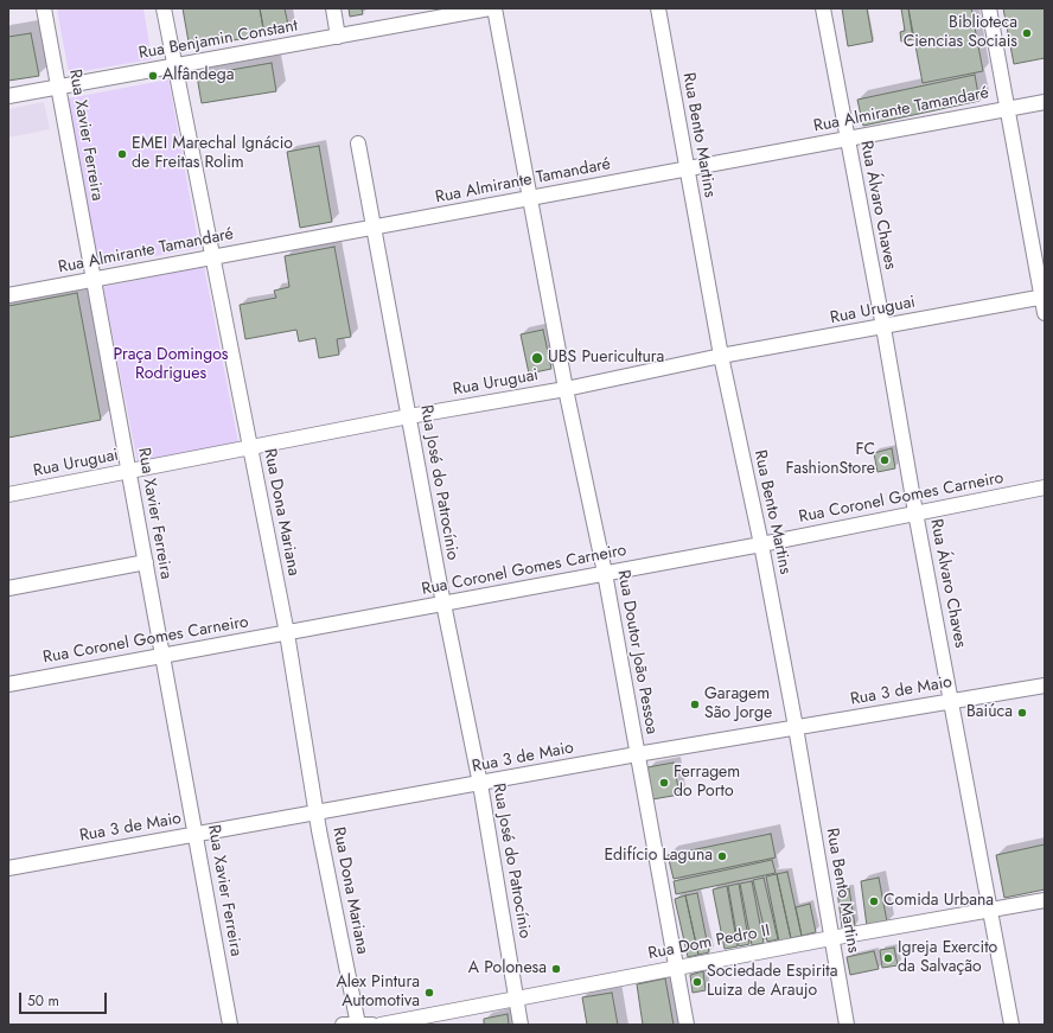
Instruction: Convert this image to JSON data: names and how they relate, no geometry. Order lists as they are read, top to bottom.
{
  "streets": {
    "street": [
      "Rua Benjamin Constant",
      "Rua Almirante Tamandaré",
      "Rua Xavier Ferreira",
      "Rua Bento Martins",
      "Rua Álvaro Chaves",
      "Rua Uruguai",
      "Rua José do Patrocínio",
      "Rua Coronel Gomes Carneiro",
      "Rua Dona Mariana",
      "Rua Doutor João Pessoa",
      "Rua 3 de Maio",
      "Rua Dom Pedro II"
    ]
  },
  "crossings": [
    ["Rua Benjamin Constant", "Rua Xavier Ferreira"],
    ["Rua Benjamin Constant", "Rua Dona Mariana"],
    ["Rua Almirante Tamandaré", "Rua Xavier Ferreira"],
    ["Rua Almirante Tamandaré", "Rua Bento Martins"],
    ["Rua Almirante Tamandaré", "Rua Álvaro Chaves"],
    ["Rua Almirante Tamandaré", "Rua José do Patrocínio"],
    ["Rua Almirante Tamandaré", "Rua Dona Mariana"],
    ["Rua Almirante Tamandaré", "Rua Doutor João Pessoa"],
    ["Rua Xavier Ferreira", "Rua Uruguai"],
    ["Rua Xavier Ferreira", "Rua Coronel Gomes Carneiro"],
    ["Rua Xavier Ferreira", "Rua 3 de Maio"],
    ["Rua Bento Martins", "Rua Uruguai"],
    ["Rua Bento Martins", "Rua Coronel Gomes Carneiro"],
    ["Rua Bento Martins", "Rua 3 de Maio"],
    ["Rua Bento Martins", "Rua Dom Pedro II"],
    ["Rua Álvaro Chaves", "Rua Uruguai"],
    ["Rua Álvaro Chaves", "Rua Coronel Gomes Carneiro"],
    ["Rua Álvaro Chaves", "Rua 3 de Maio"],
    ["Rua Álvaro Chaves", "Rua Dom Pedro II"],
    ["Rua Uruguai", "Rua José do Patrocínio"],
    ["Rua Uruguai", "Rua Dona Mariana"],
    ["Rua Uruguai", "Rua Doutor João Pessoa"],
    ["Rua José do Patrocínio", "Rua Coronel Gomes Carneiro"],
    ["Rua José do Patrocínio", "Rua 3 de Maio"],
    ["Rua José do Patrocínio", "Rua Dom Pedro II"],
    ["Rua Coronel Gomes Carneiro", "Rua Dona Mariana"],
    ["Rua Coronel Gomes Carneiro", "Rua Doutor João Pessoa"],
    ["Rua Dona Mariana", "Rua 3 de Maio"],
    ["Rua Doutor João Pessoa", "Rua 3 de Maio"],
    ["Rua Doutor João Pessoa", "Rua Dom Pedro II"]
  ],
  "parks": ["Praça Domingos Rodrigues"],
  "places": [
    "Biblioteca Ciencias Sociais",
    "Alfândega",
    "EMEI Marechal Ignácio de Freitas Rolim",
    "UBS Puericultura",
    "FC FashionStore",
    "Garagem São Jorge",
    "Baiúca",
    "Ferragem do Porto",
    "Edifício Laguna",
    "Comida Urbana",
    "Igreja Exercito da Salvação",
    "A Polonesa",
    "Sociedade Espirita Luiza de Araujo",
    "Alex Pintura Automotiva"
  ],
  "scale_bar": "50 m"
}
